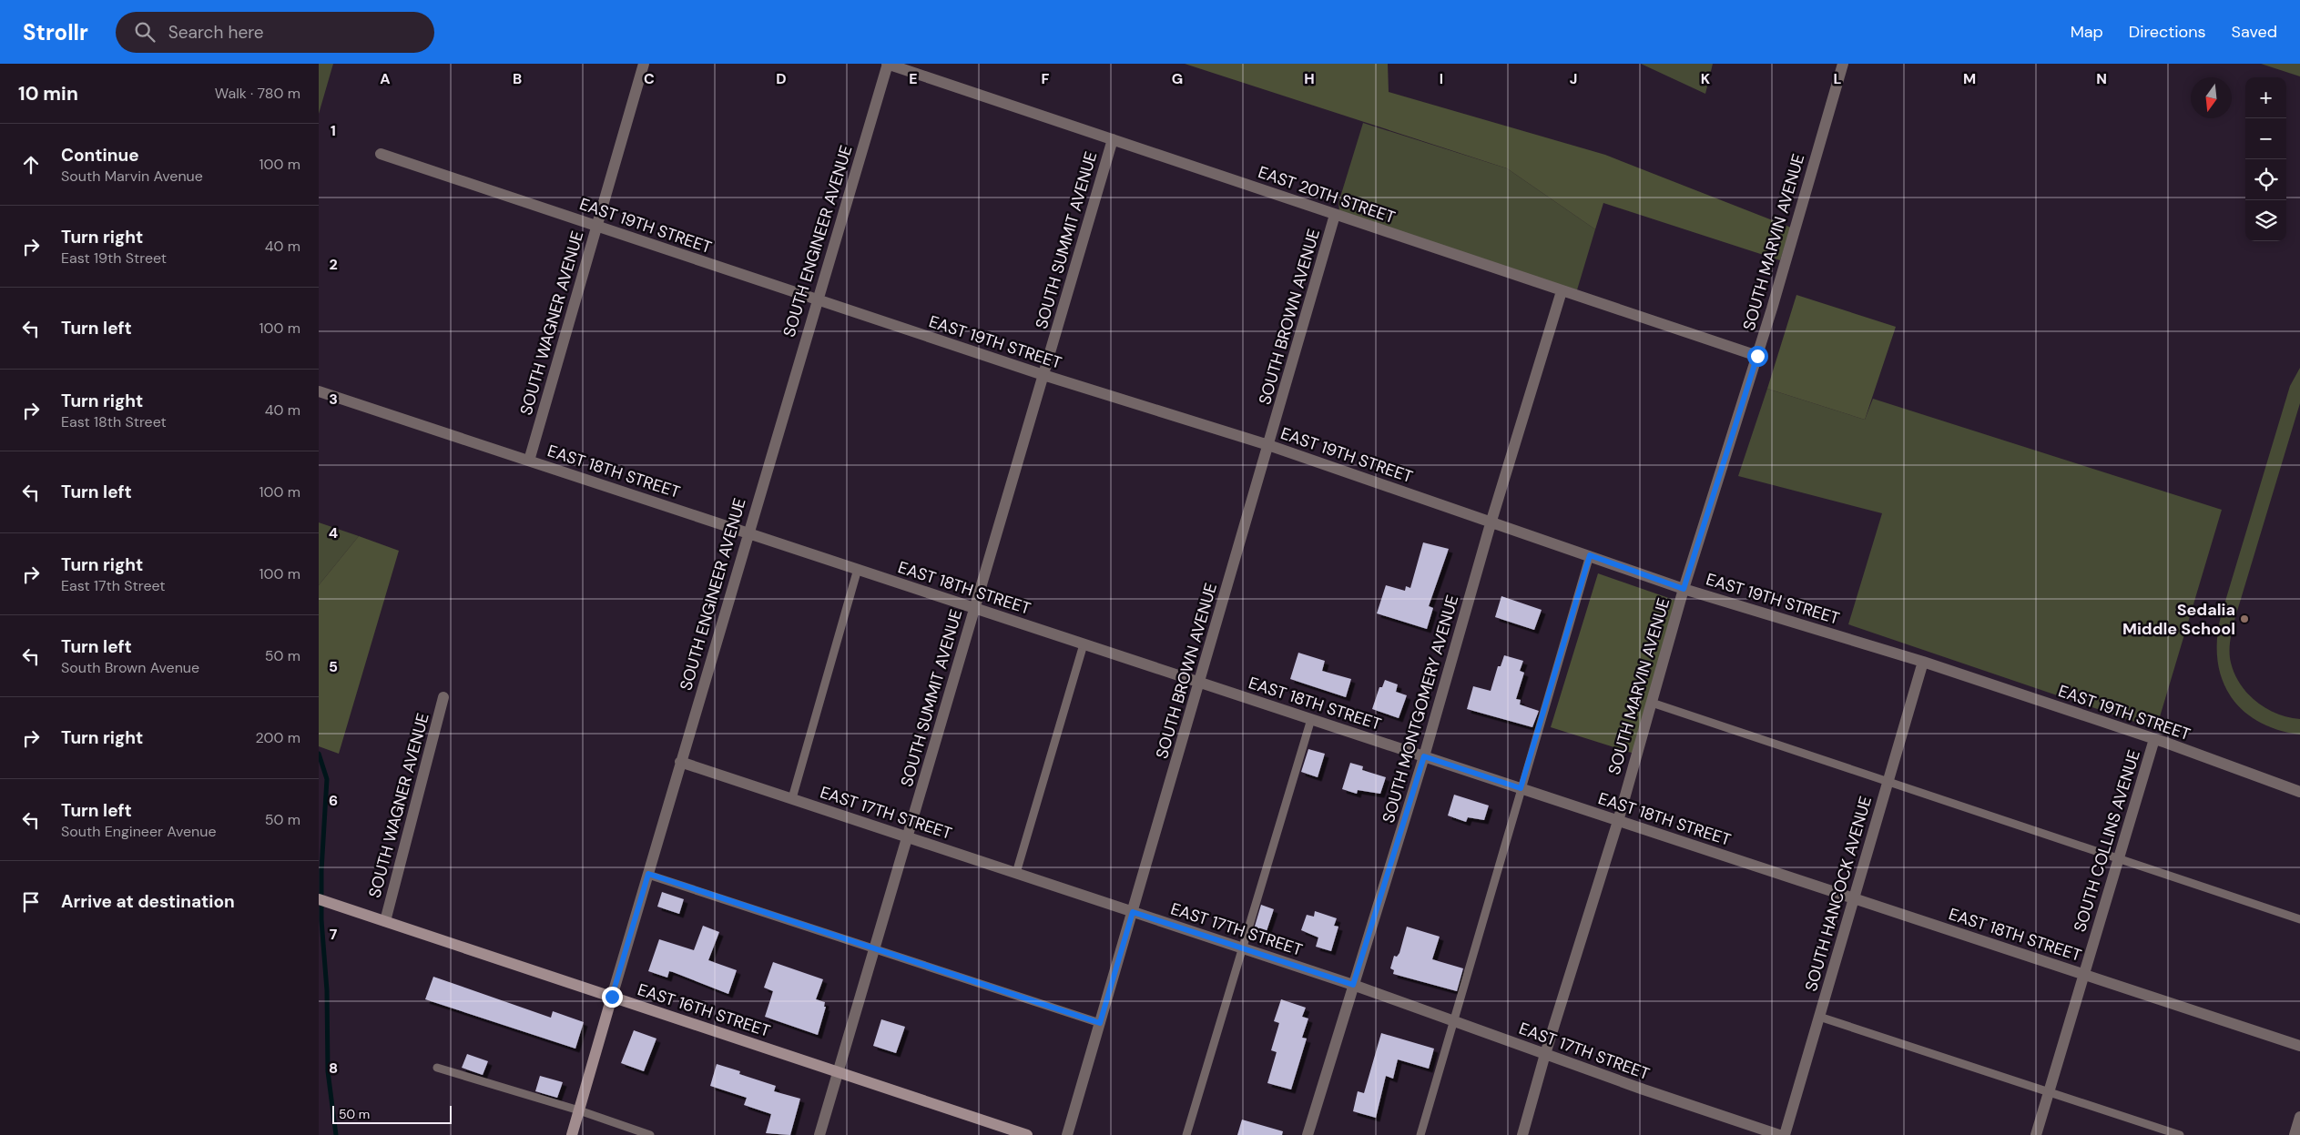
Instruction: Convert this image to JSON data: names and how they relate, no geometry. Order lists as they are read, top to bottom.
{
  "streets": {
    "street": [
      "EAST 20TH STREET",
      "EAST 19TH STREET",
      "SOUTH SUMMIT AVENUE",
      "SOUTH ENGINEER AVENUE",
      "SOUTH MARVIN AVENUE",
      "SOUTH BROWN AVENUE",
      "SOUTH WAGNER AVENUE",
      "EAST 18TH STREET",
      "SOUTH MONTGOMERY AVENUE",
      "EAST 17TH STREET",
      "SOUTH COLLINS AVENUE",
      "SOUTH HANCOCK AVENUE",
      "EAST 16TH STREET"
    ]
  },
  "crossings": [
    ["EAST 20TH STREET", "SOUTH SUMMIT AVENUE"],
    ["EAST 20TH STREET", "SOUTH ENGINEER AVENUE"],
    ["EAST 20TH STREET", "SOUTH MARVIN AVENUE"],
    ["EAST 20TH STREET", "SOUTH BROWN AVENUE"],
    ["EAST 20TH STREET", "SOUTH MONTGOMERY AVENUE"],
    ["EAST 19TH STREET", "SOUTH SUMMIT AVENUE"],
    ["EAST 19TH STREET", "SOUTH ENGINEER AVENUE"],
    ["EAST 19TH STREET", "SOUTH MARVIN AVENUE"],
    ["EAST 19TH STREET", "SOUTH BROWN AVENUE"],
    ["EAST 19TH STREET", "SOUTH WAGNER AVENUE"],
    ["EAST 19TH STREET", "SOUTH MONTGOMERY AVENUE"],
    ["EAST 19TH STREET", "SOUTH COLLINS AVENUE"],
    ["EAST 19TH STREET", "SOUTH HANCOCK AVENUE"],
    ["SOUTH SUMMIT AVENUE", "EAST 18TH STREET"],
    ["SOUTH SUMMIT AVENUE", "EAST 17TH STREET"],
    ["SOUTH SUMMIT AVENUE", "EAST 16TH STREET"],
    ["SOUTH ENGINEER AVENUE", "EAST 18TH STREET"],
    ["SOUTH ENGINEER AVENUE", "EAST 17TH STREET"],
    ["SOUTH ENGINEER AVENUE", "EAST 16TH STREET"],
    ["SOUTH MARVIN AVENUE", "EAST 18TH STREET"],
    ["SOUTH MARVIN AVENUE", "EAST 17TH STREET"],
    ["SOUTH BROWN AVENUE", "EAST 18TH STREET"],
    ["SOUTH BROWN AVENUE", "EAST 17TH STREET"],
    ["SOUTH WAGNER AVENUE", "EAST 18TH STREET"],
    ["SOUTH WAGNER AVENUE", "EAST 16TH STREET"],
    ["EAST 18TH STREET", "SOUTH MONTGOMERY AVENUE"],
    ["EAST 18TH STREET", "SOUTH COLLINS AVENUE"],
    ["EAST 18TH STREET", "SOUTH HANCOCK AVENUE"],
    ["SOUTH MONTGOMERY AVENUE", "EAST 17TH STREET"]
  ],
  "places": ["Sedalia Middle School"],
  "scale_bar": "50 m",
  "north": "bottom",
  "page": {
    "header": "Strollr",
    "search": "Search here",
    "nav": ["Map", "Directions", "Saved"],
    "heading": ["10 min", "Walk · 780 m"],
    "map_buttons": ["+", "−"],
    "list": [
      ["Continue", "South Marvin Avenue", "100 m"],
      ["Turn right", "East 19th Street", "40 m"],
      ["Turn left", "100 m"],
      ["Turn right", "East 18th Street", "40 m"],
      ["Turn left", "100 m"],
      ["Turn right", "East 17th Street", "100 m"],
      ["Turn left", "South Brown Avenue", "50 m"],
      ["Turn right", "200 m"],
      ["Turn left", "South Engineer Avenue", "50 m"],
      "Arrive at destination"
    ],
    "scale": "50 m"
  },
  "grid": {
    "columns": [
      "A",
      "B",
      "C",
      "D",
      "E",
      "F",
      "G",
      "H",
      "I",
      "J",
      "K",
      "L",
      "M",
      "N"
    ],
    "rows": [
      "1",
      "2",
      "3",
      "4",
      "5",
      "6",
      "7",
      "8"
    ]
  }
}
